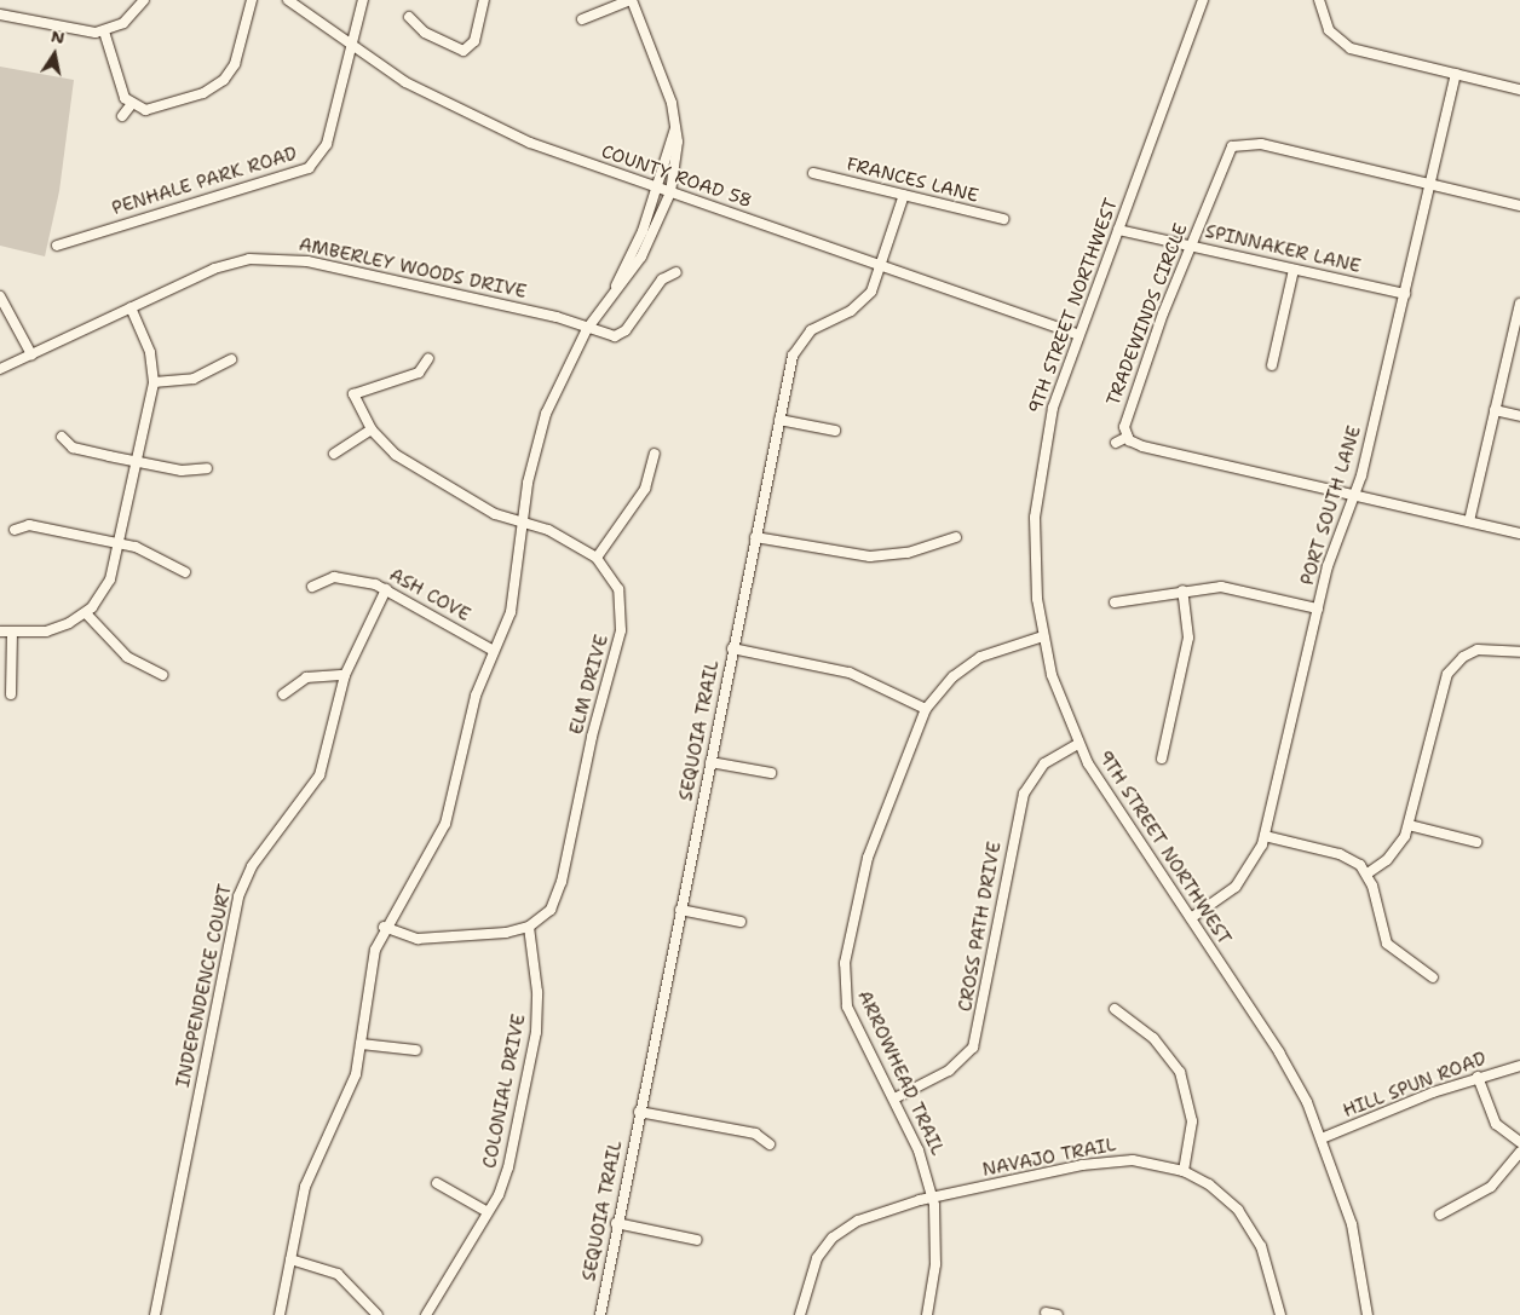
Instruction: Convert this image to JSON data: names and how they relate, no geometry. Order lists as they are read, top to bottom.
{
  "streets": {
    "street": [
      "COUNTY ROAD 58",
      "FRANCES LANE",
      "PENHALE PARK ROAD",
      "SPINNAKER LANE",
      "AMBERLEY WOODS DRIVE",
      "9TH STREET NORTHWEST",
      "TRADEWINDS CIRCLE",
      "PORT SOUTH LANE",
      "ASH COVE",
      "ELM DRIVE",
      "SEQUOIA TRAIL",
      "CROSS PATH DRIVE",
      "INDEPENDENCE COURT",
      "ARROWHEAD TRAIL",
      "HILL SPUN ROAD",
      "COLONIAL DRIVE",
      "NAVAJO TRAIL"
    ]
  },
  "crossings": [
    ["COUNTY ROAD 58", "PENHALE PARK ROAD"],
    ["COUNTY ROAD 58", "9TH STREET NORTHWEST"],
    ["COUNTY ROAD 58", "SEQUOIA TRAIL"],
    ["FRANCES LANE", "SEQUOIA TRAIL"],
    ["SPINNAKER LANE", "9TH STREET NORTHWEST"],
    ["SPINNAKER LANE", "TRADEWINDS CIRCLE"],
    ["SPINNAKER LANE", "PORT SOUTH LANE"],
    ["9TH STREET NORTHWEST", "PORT SOUTH LANE"],
    ["9TH STREET NORTHWEST", "CROSS PATH DRIVE"],
    ["9TH STREET NORTHWEST", "ARROWHEAD TRAIL"],
    ["9TH STREET NORTHWEST", "HILL SPUN ROAD"],
    ["TRADEWINDS CIRCLE", "PORT SOUTH LANE"],
    ["ASH COVE", "INDEPENDENCE COURT"],
    ["ELM DRIVE", "COLONIAL DRIVE"],
    ["CROSS PATH DRIVE", "ARROWHEAD TRAIL"],
    ["ARROWHEAD TRAIL", "NAVAJO TRAIL"]
  ],
  "north": "top"
}
